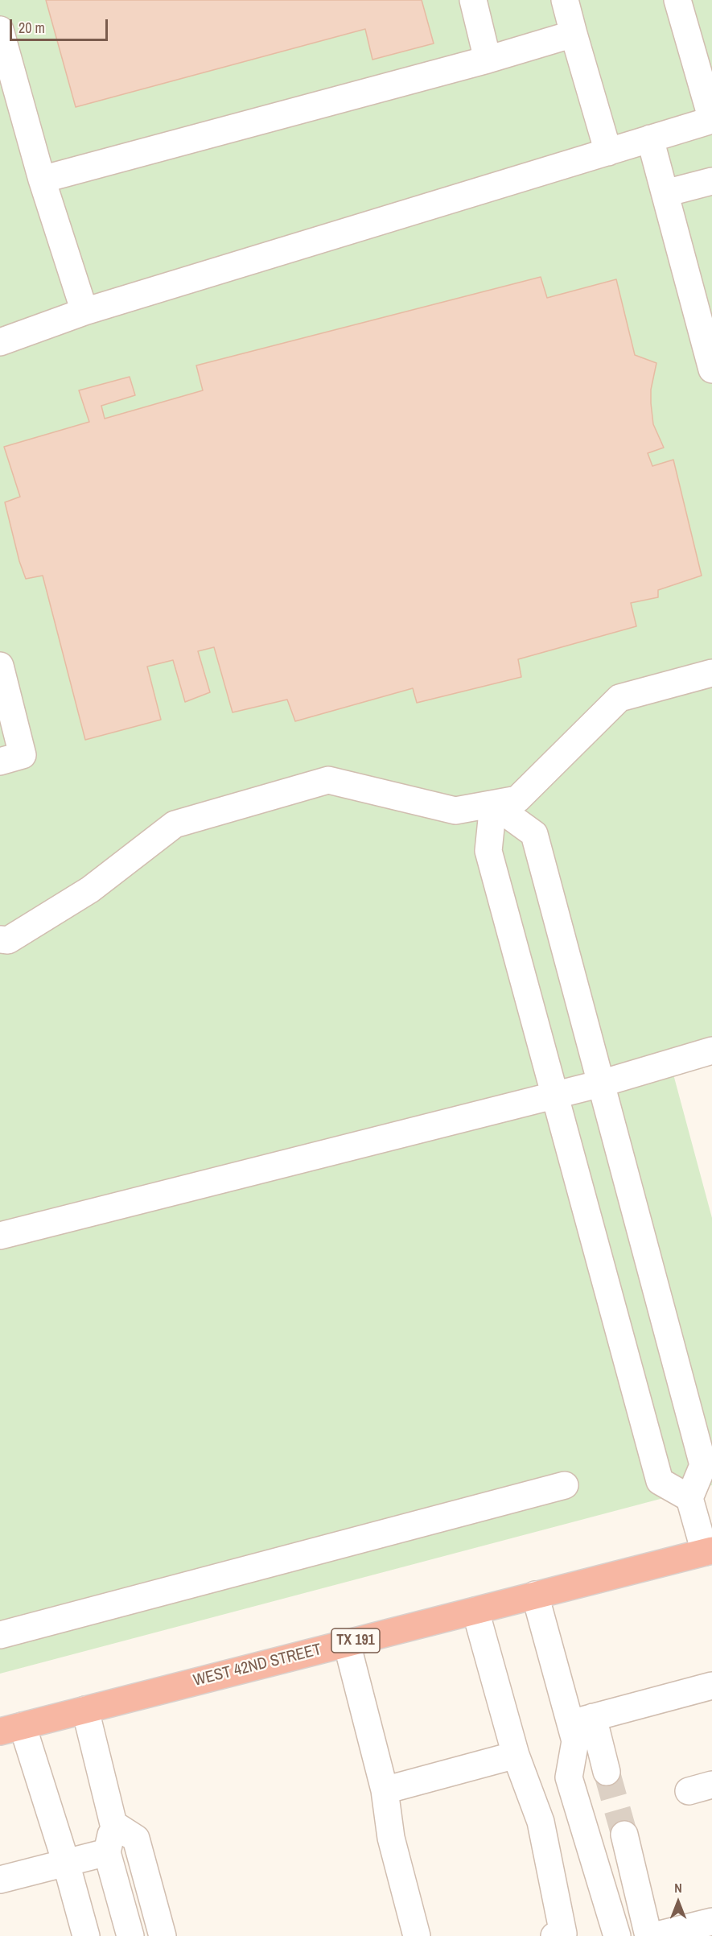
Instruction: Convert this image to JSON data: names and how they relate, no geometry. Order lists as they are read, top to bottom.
{
  "streets": {
    "highway": ["TX 191", "WEST 42ND STREET"]
  },
  "scale_bar": "20 m",
  "north": "top"
}
